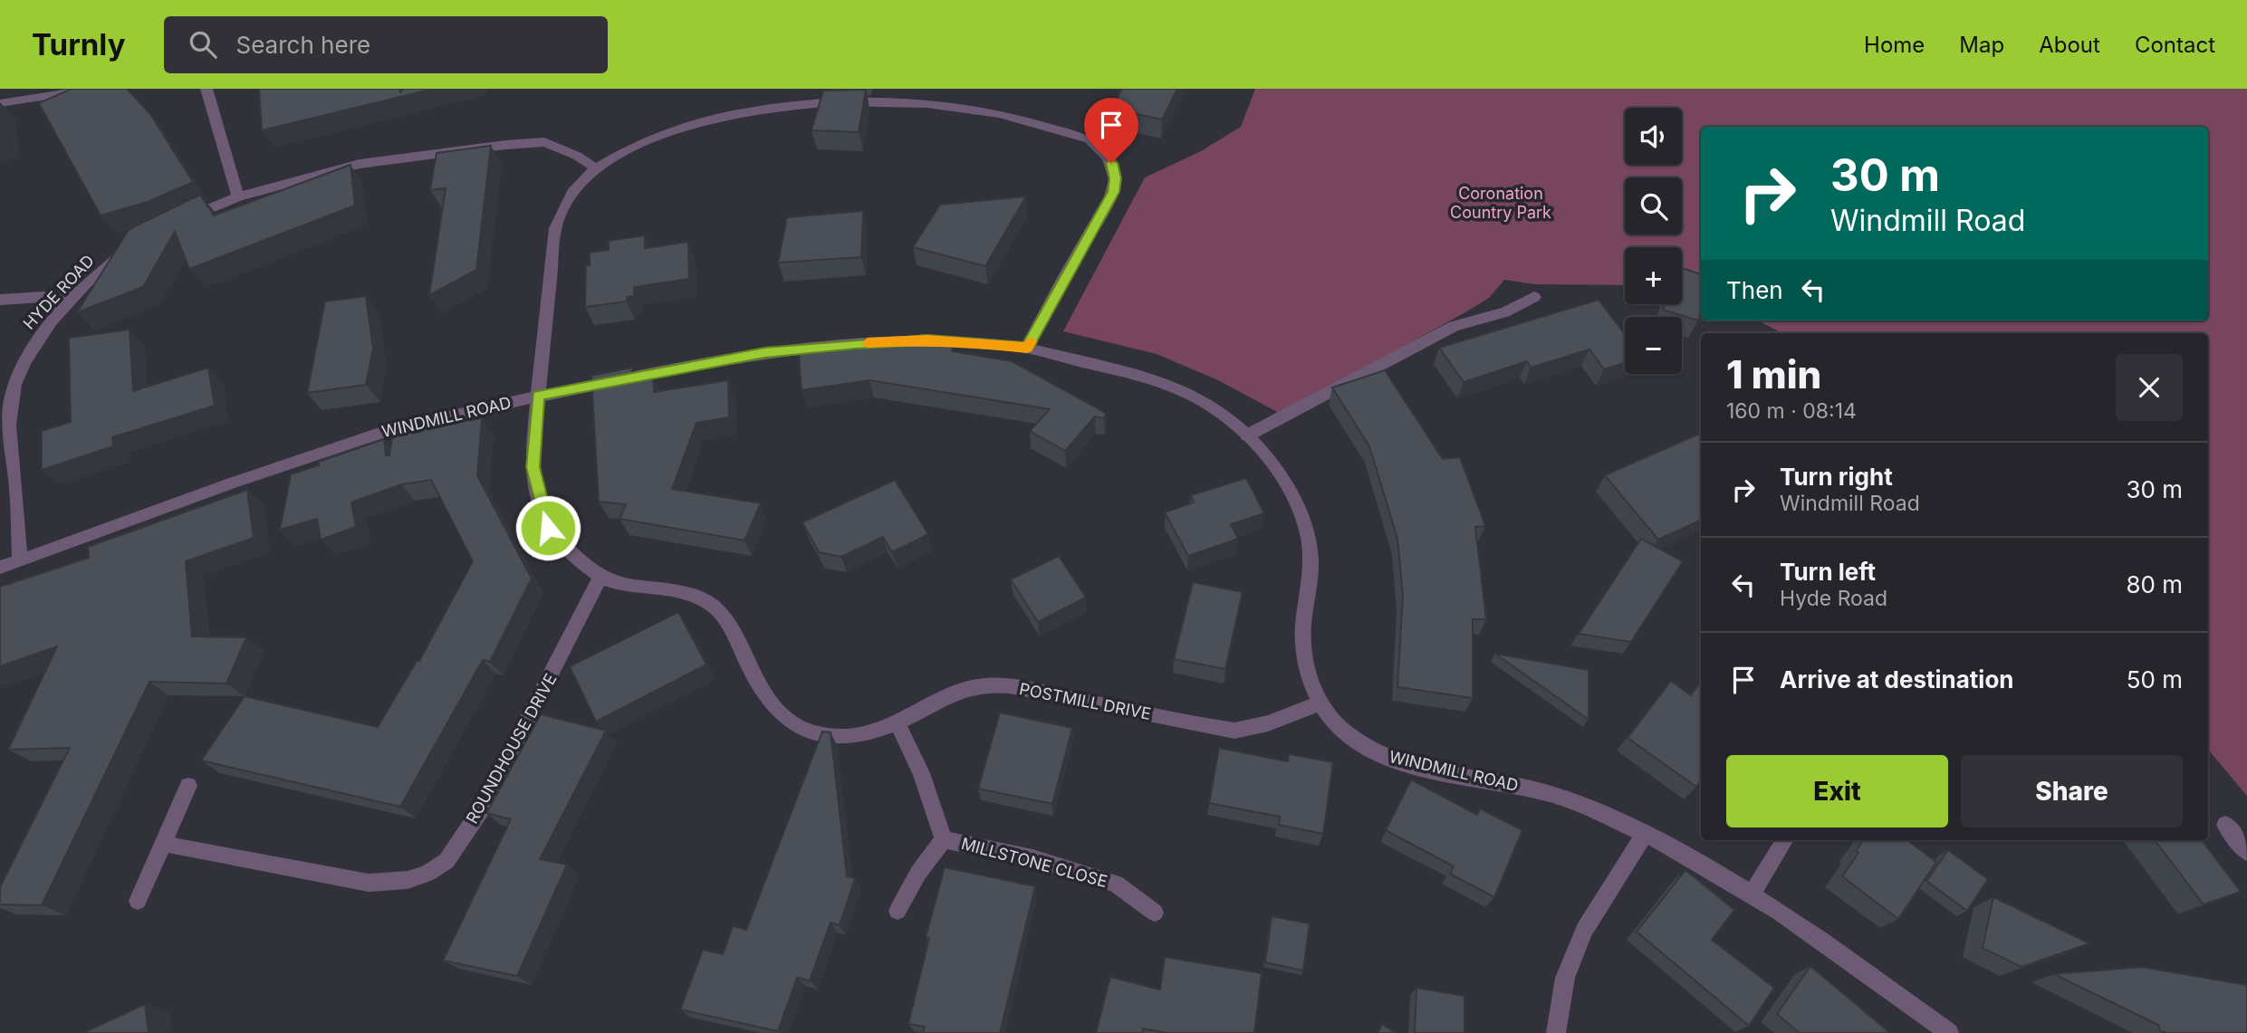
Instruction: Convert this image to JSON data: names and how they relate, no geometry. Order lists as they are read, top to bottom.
{
  "streets": {
    "street": [
      "HYDE ROAD",
      "WINDMILL ROAD",
      "POSTMILL DRIVE",
      "ROUNDHOUSE DRIVE",
      "MILLSTONE CLOSE"
    ]
  },
  "crossings": [
    ["HYDE ROAD", "WINDMILL ROAD"],
    ["WINDMILL ROAD", "POSTMILL DRIVE"],
    ["POSTMILL DRIVE", "ROUNDHOUSE DRIVE"],
    ["POSTMILL DRIVE", "MILLSTONE CLOSE"]
  ],
  "parks": ["Coronation Country Park"],
  "page": {
    "header": "Turnly",
    "search": "Search here",
    "nav": [
      "Home",
      "Map",
      "About",
      "Contact"
    ],
    "map_buttons": ["+", "−"],
    "turn": ["30 m", "Windmill Road"],
    "then": "Then",
    "heading": ["1 min", "160 m · 08:14"],
    "list": [
      {
        "name": "Turn right",
        "note": "Windmill Road",
        "value": "30 m"
      },
      {
        "name": "Turn left",
        "note": "Hyde Road",
        "value": "80 m"
      },
      {
        "name": "Arrive at destination",
        "value": "50 m"
      }
    ],
    "buttons": ["Exit", "Share"]
  }
}
